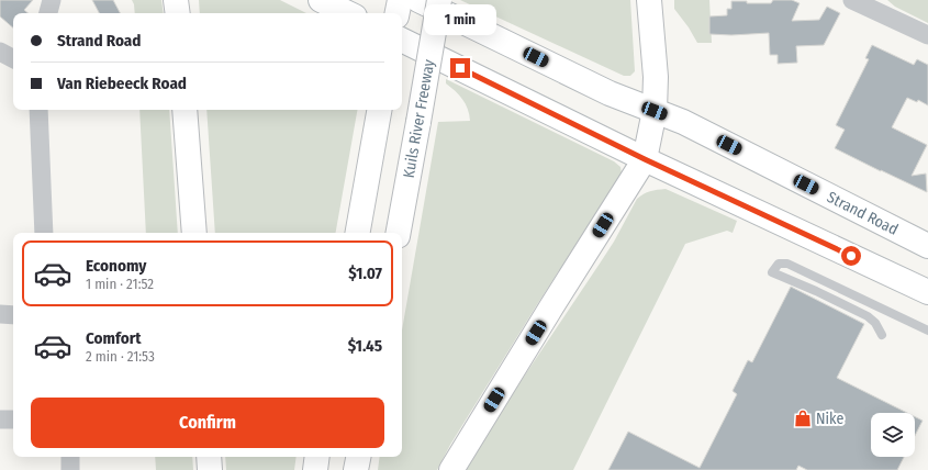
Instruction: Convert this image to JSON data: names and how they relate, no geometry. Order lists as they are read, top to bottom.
{
  "streets": {
    "main road": ["Kuils River Freeway", "Strand Road"]
  },
  "places": {
    "shop": ["Nike"]
  },
  "page": {
    "bubble": "1 min",
    "banner": ["Strand Road", "Van Riebeeck Road"],
    "list": [
      {
        "name": "Economy",
        "note": "1 min · 21:52",
        "value": "$1.07"
      },
      {
        "name": "Comfort",
        "note": "2 min · 21:53",
        "value": "$1.45"
      }
    ],
    "buttons": "Confirm"
  }
}
